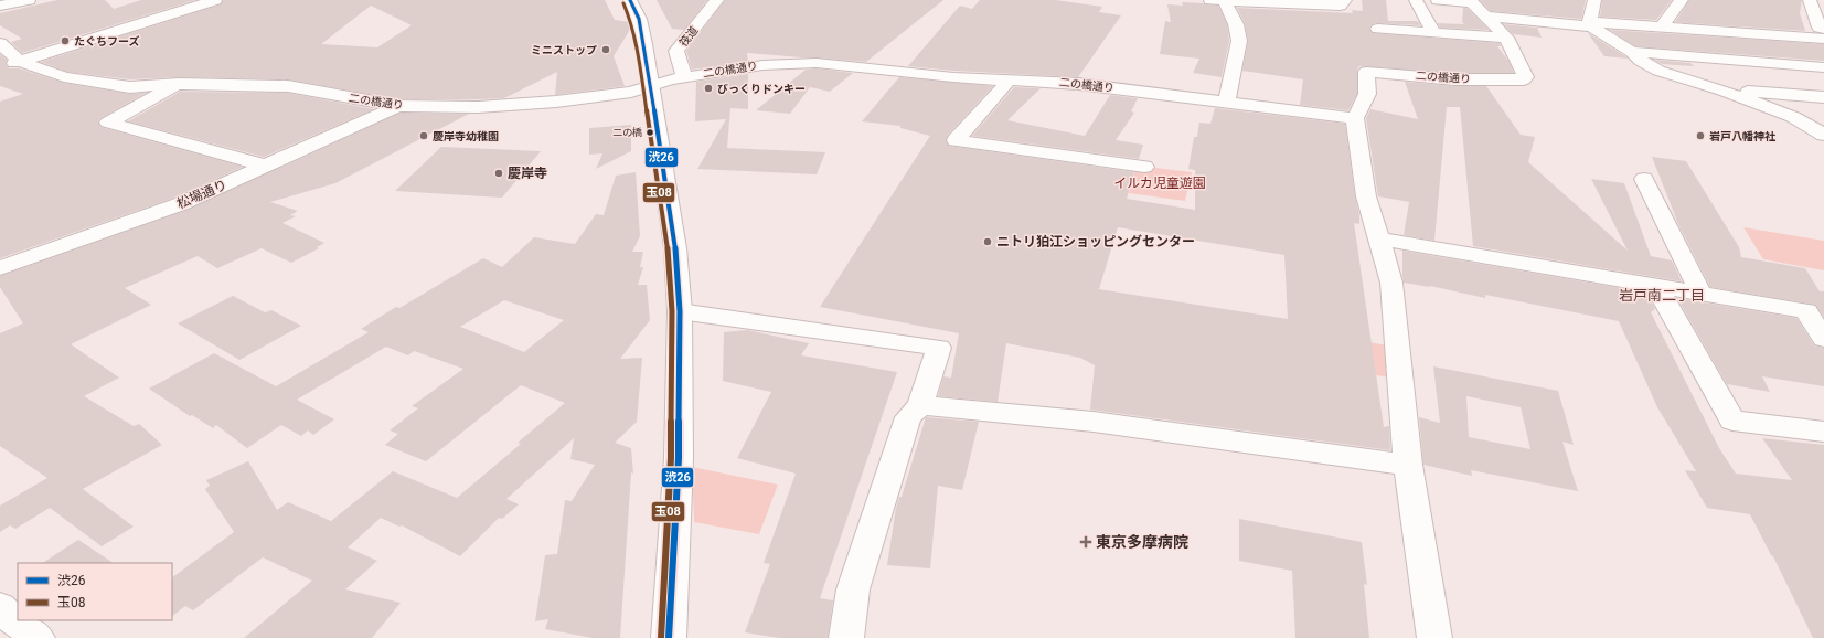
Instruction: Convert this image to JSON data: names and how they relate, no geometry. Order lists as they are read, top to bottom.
{
  "streets": {
    "street": ["筏道", "二の橋通り", "松場通り"]
  },
  "crossings": [
    ["筏道", "二の橋通り"],
    ["二の橋通り", "松場通り"]
  ],
  "districts": ["岩戸南二丁目"],
  "parks": ["イルカ児童遊園"],
  "places": {
    "other": [
      "たぐちフーズ",
      "ミニストップ",
      "びっくりドンキー",
      "二の橋",
      "慶岸寺幼稚園",
      "岩戸八幡神社",
      "慶岸寺",
      "ニトリ狛江ショッピングセンター"
    ],
    "health": ["東京多摩病院"]
  },
  "lines": ["transit line 渋26", "transit line 玉08"],
  "legend": ["渋26", "玉08"]
}
